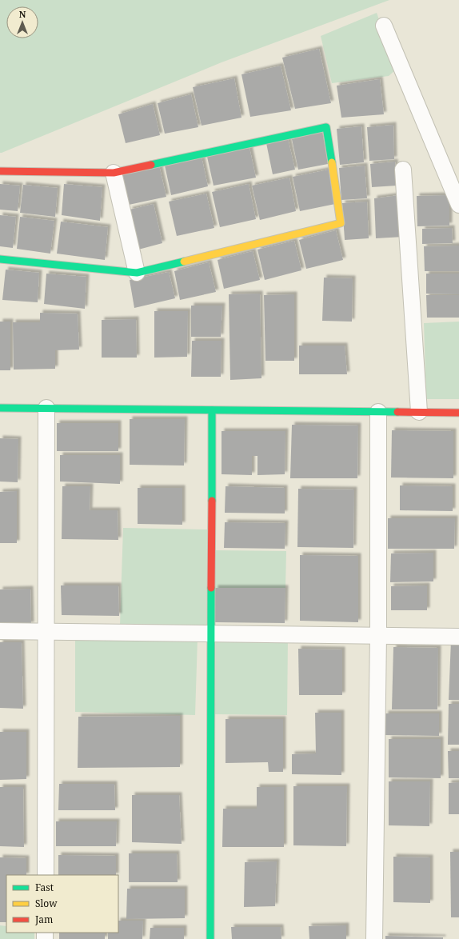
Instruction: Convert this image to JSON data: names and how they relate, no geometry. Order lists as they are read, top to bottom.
{
  "legend": ["Fast", "Slow", "Jam"],
  "north": "top"
}
